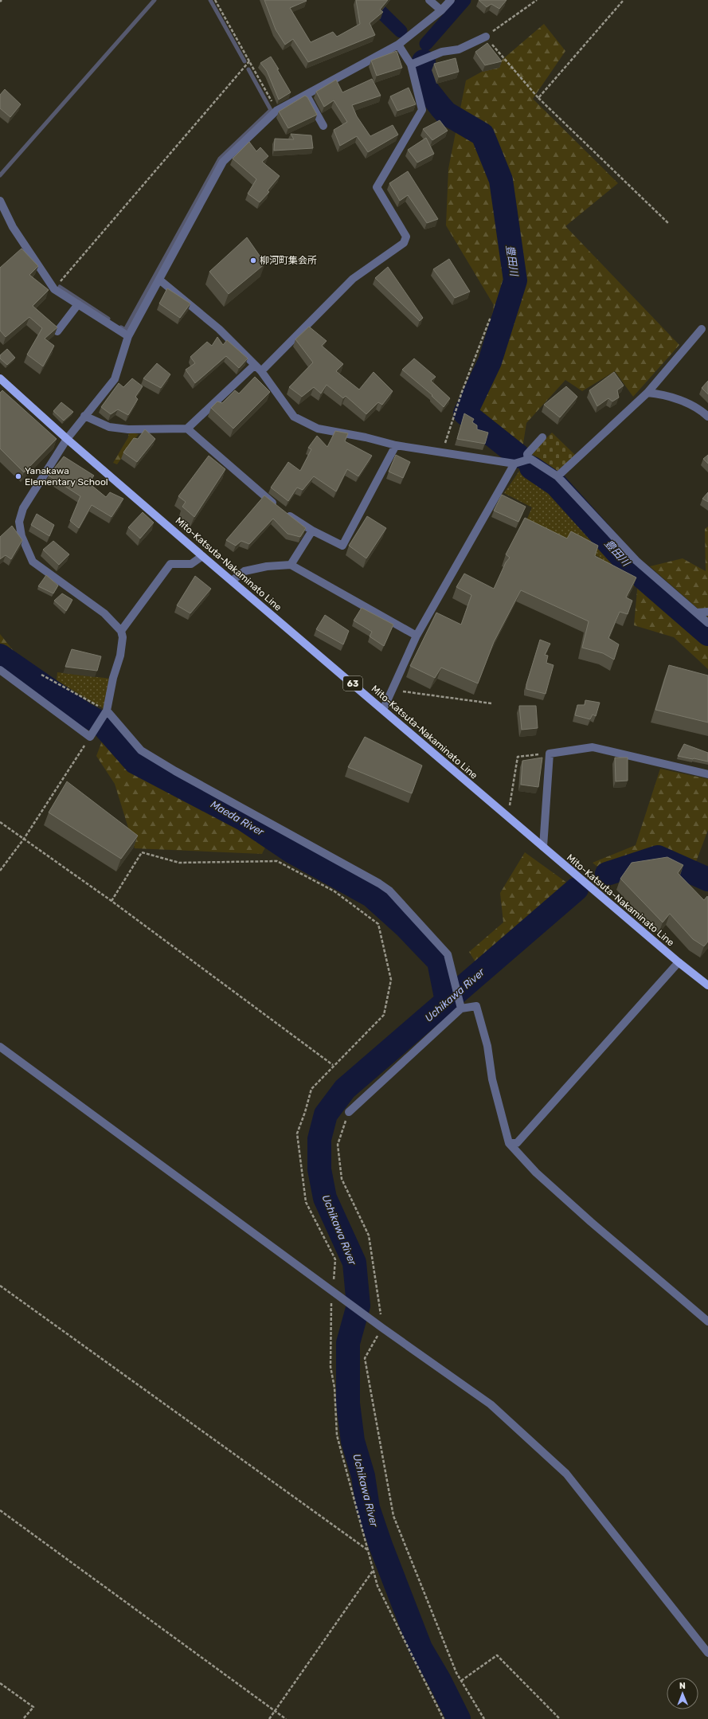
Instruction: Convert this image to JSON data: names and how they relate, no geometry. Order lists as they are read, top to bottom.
{
  "streets": {
    "main road": ["Mito-Katsuta-Nakaminato Line", "63"]
  },
  "water": ["豊田川", "Maeda River", "Uchikawa River"],
  "places": ["柳河町集会所", "Yanakawa Elementary School"],
  "north": "top"
}
